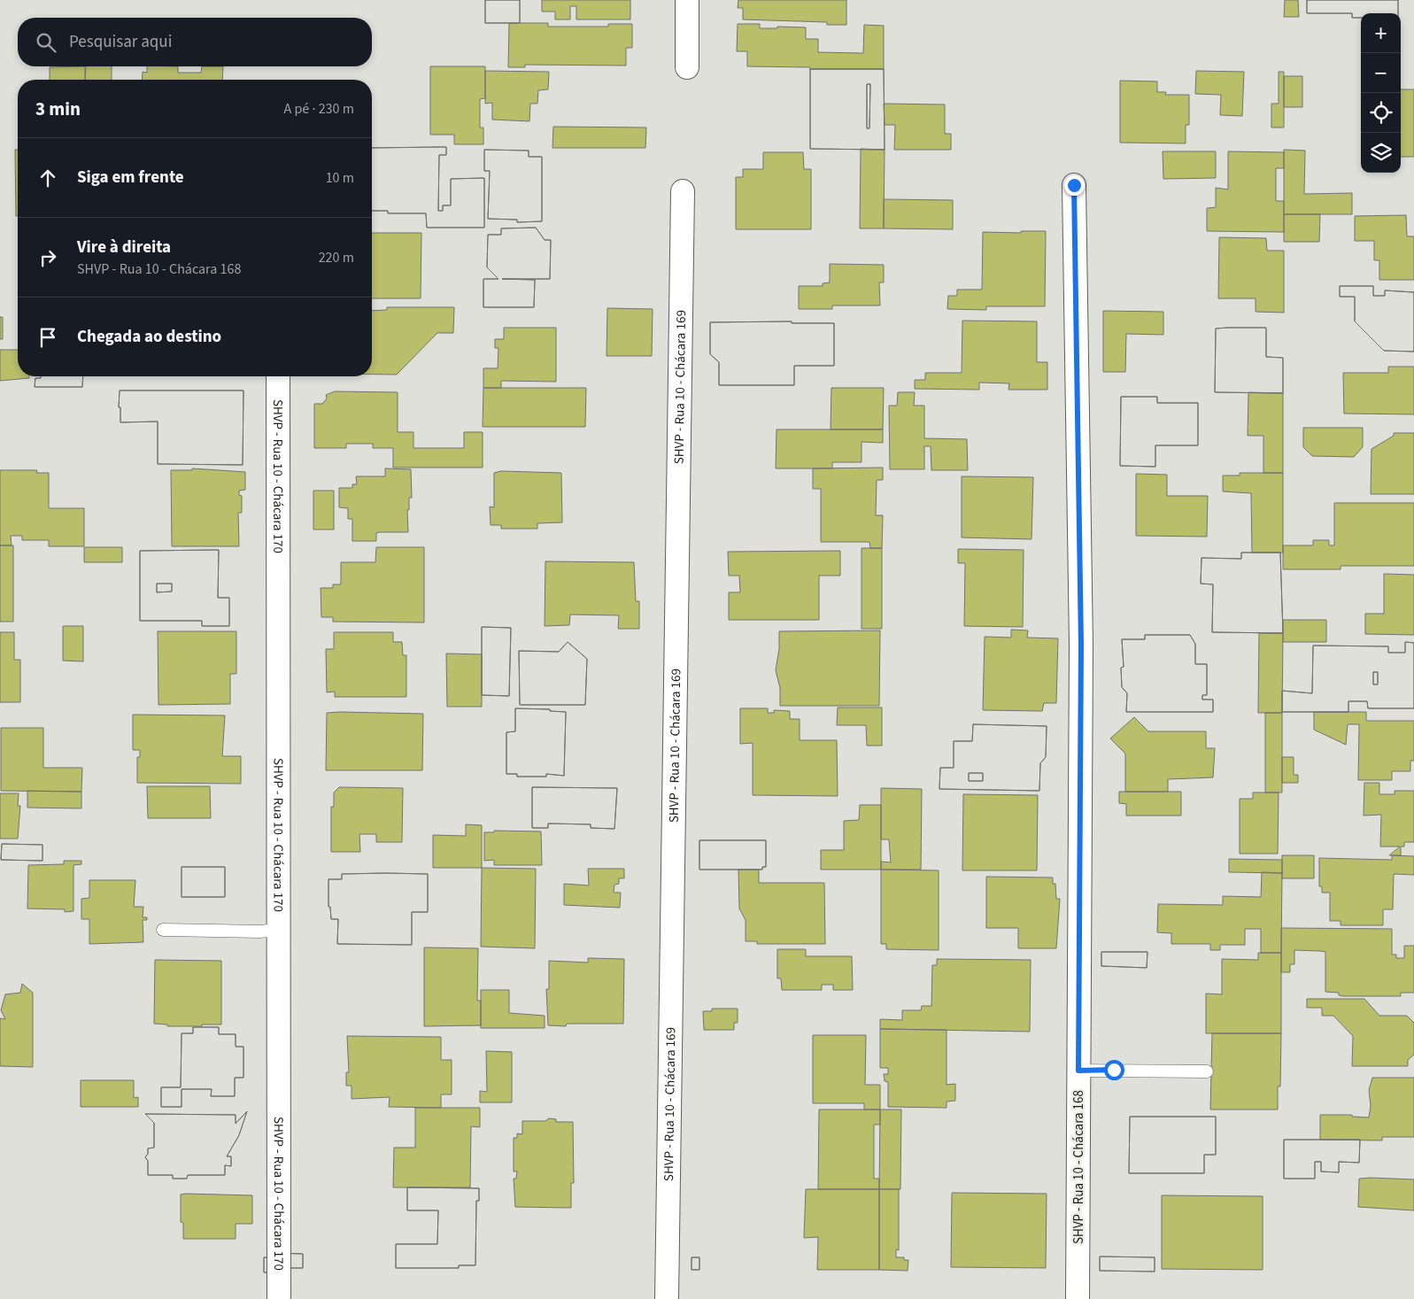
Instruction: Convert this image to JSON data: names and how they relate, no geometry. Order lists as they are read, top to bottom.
{
  "streets": {
    "street": ["SHVP - Rua 10 - Chácara 169", "SHVP - Rua 10 - Chácara 170", "SHVP - Rua 10 - Chácara 168"]
  },
  "page": {
    "map_buttons": ["+", "−"],
    "search": "Pesquisar aqui",
    "heading": ["3 min", "A pé · 230 m"],
    "list": [
      ["Siga em frente", "10 m"],
      ["Vire à direita", "SHVP - Rua 10 - Chácara 168", "220 m"],
      "Chegada ao destino"
    ]
  }
}
